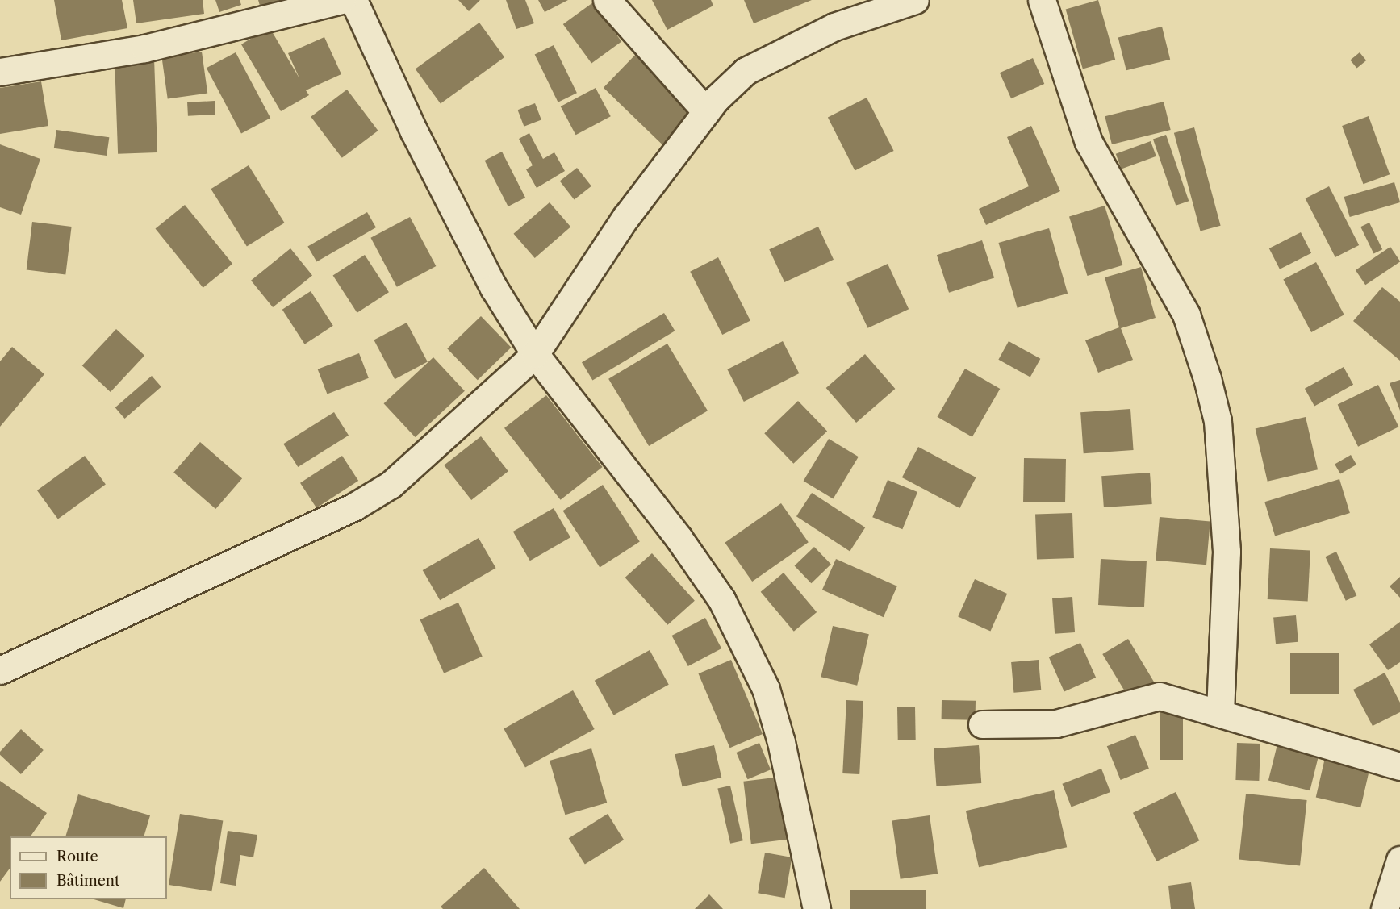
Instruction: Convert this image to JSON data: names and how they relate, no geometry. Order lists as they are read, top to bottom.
{
  "legend": ["Route", "Bâtiment"]
}
